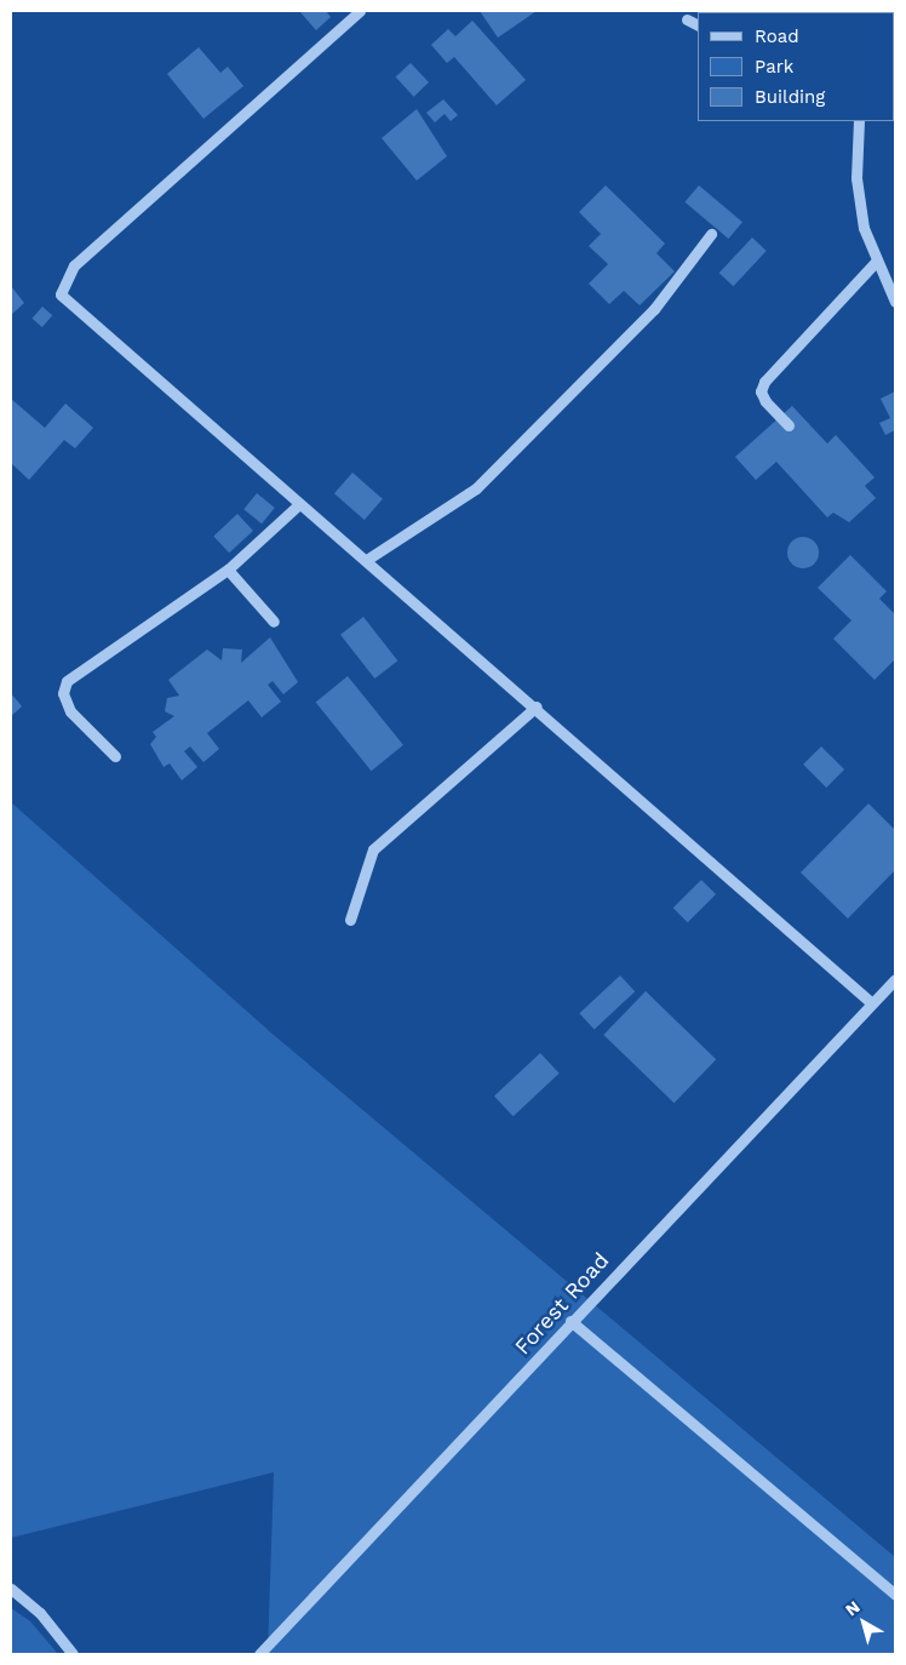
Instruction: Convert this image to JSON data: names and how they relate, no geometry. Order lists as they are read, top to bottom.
{
  "streets": {
    "street": ["Forest Road"]
  },
  "legend": ["Road", "Park", "Building"],
  "north": "top left"
}
